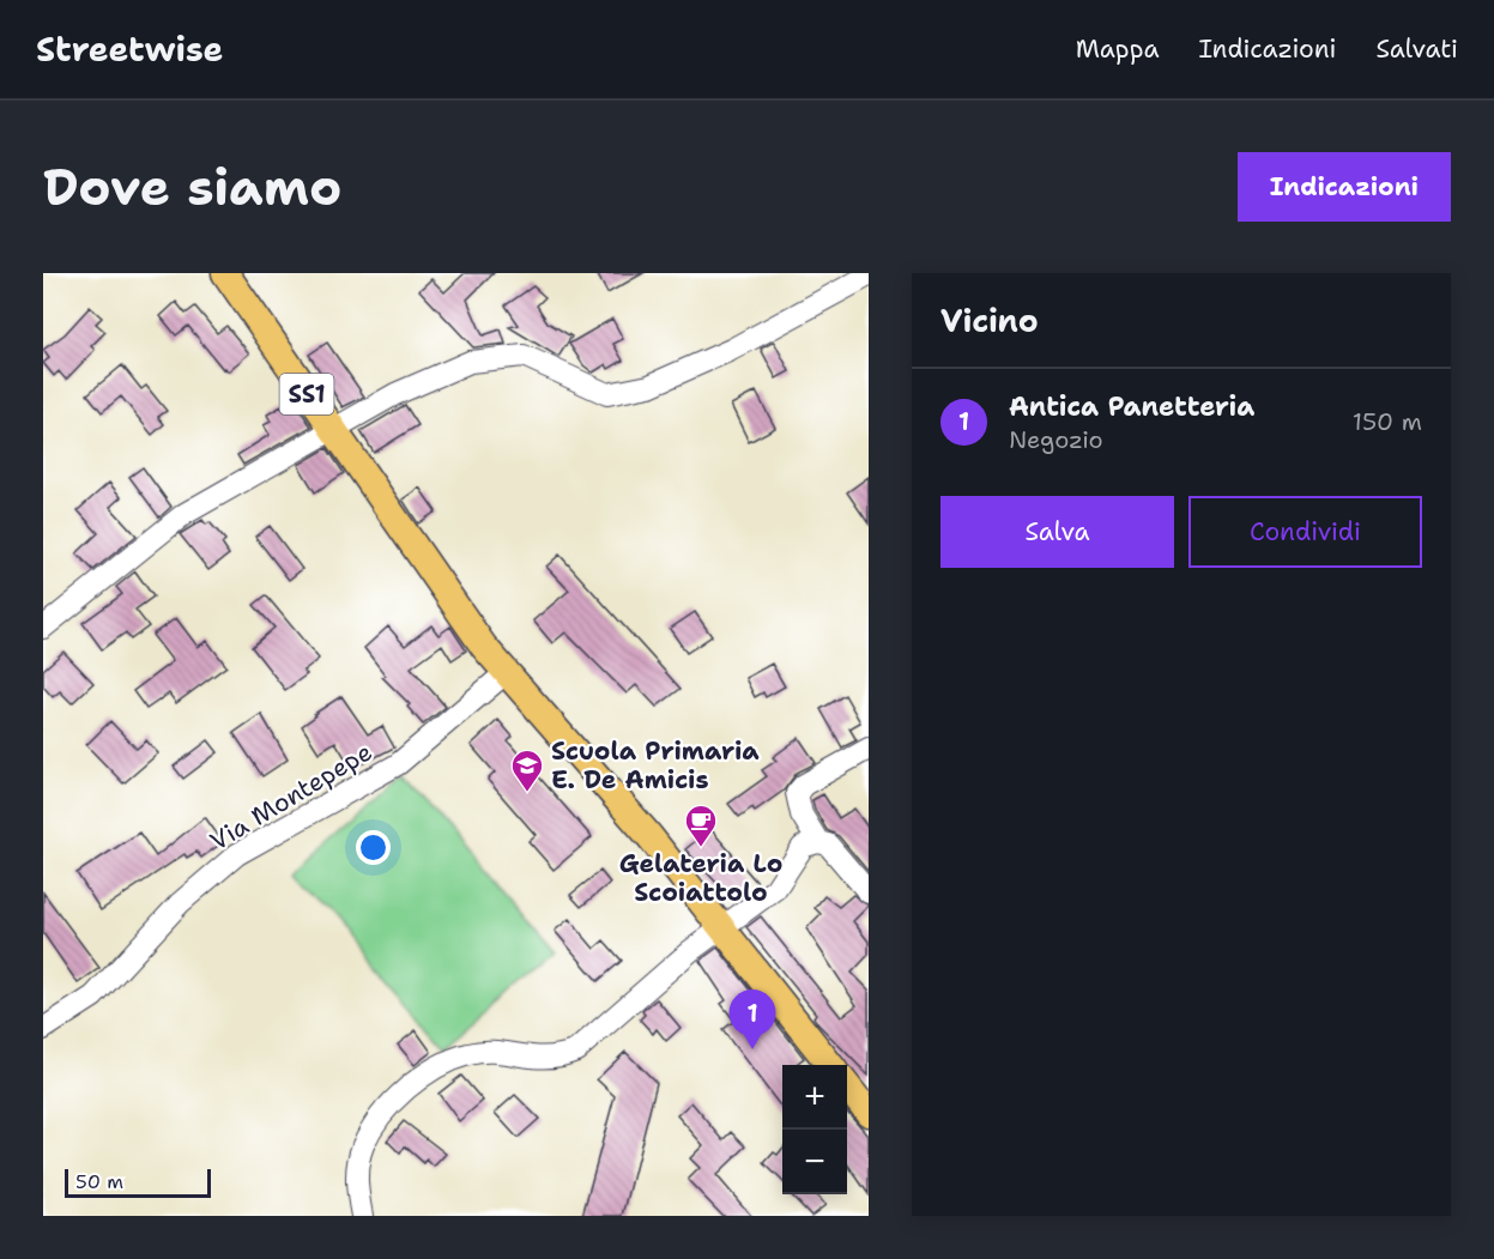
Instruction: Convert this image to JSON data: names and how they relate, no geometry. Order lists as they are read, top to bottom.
{
  "streets": {
    "main road": ["SS1"],
    "street": ["Via Montepepe"]
  },
  "crossings": [
    ["SS1", "Via Montepepe"]
  ],
  "places": {
    "school or university": ["Scuola Primaria E. De Amicis"],
    "cafe": ["Gelateria Lo Scoiattolo"]
  },
  "scale_bar": "50 m",
  "page": {
    "header": "Streetwise",
    "nav": ["Mappa", "Indicazioni", "Salvati"],
    "buttons": [
      "Indicazioni",
      ["Salva", "Condividi"]
    ],
    "title": "Dove siamo",
    "heading": "Vicino",
    "list": [
      {
        "mark": "1",
        "name": "Antica Panetteria",
        "note": "Negozio",
        "value": "150 m"
      }
    ],
    "pins": "1",
    "map_buttons": ["+", "−"],
    "scale": "50 m"
  }
}
